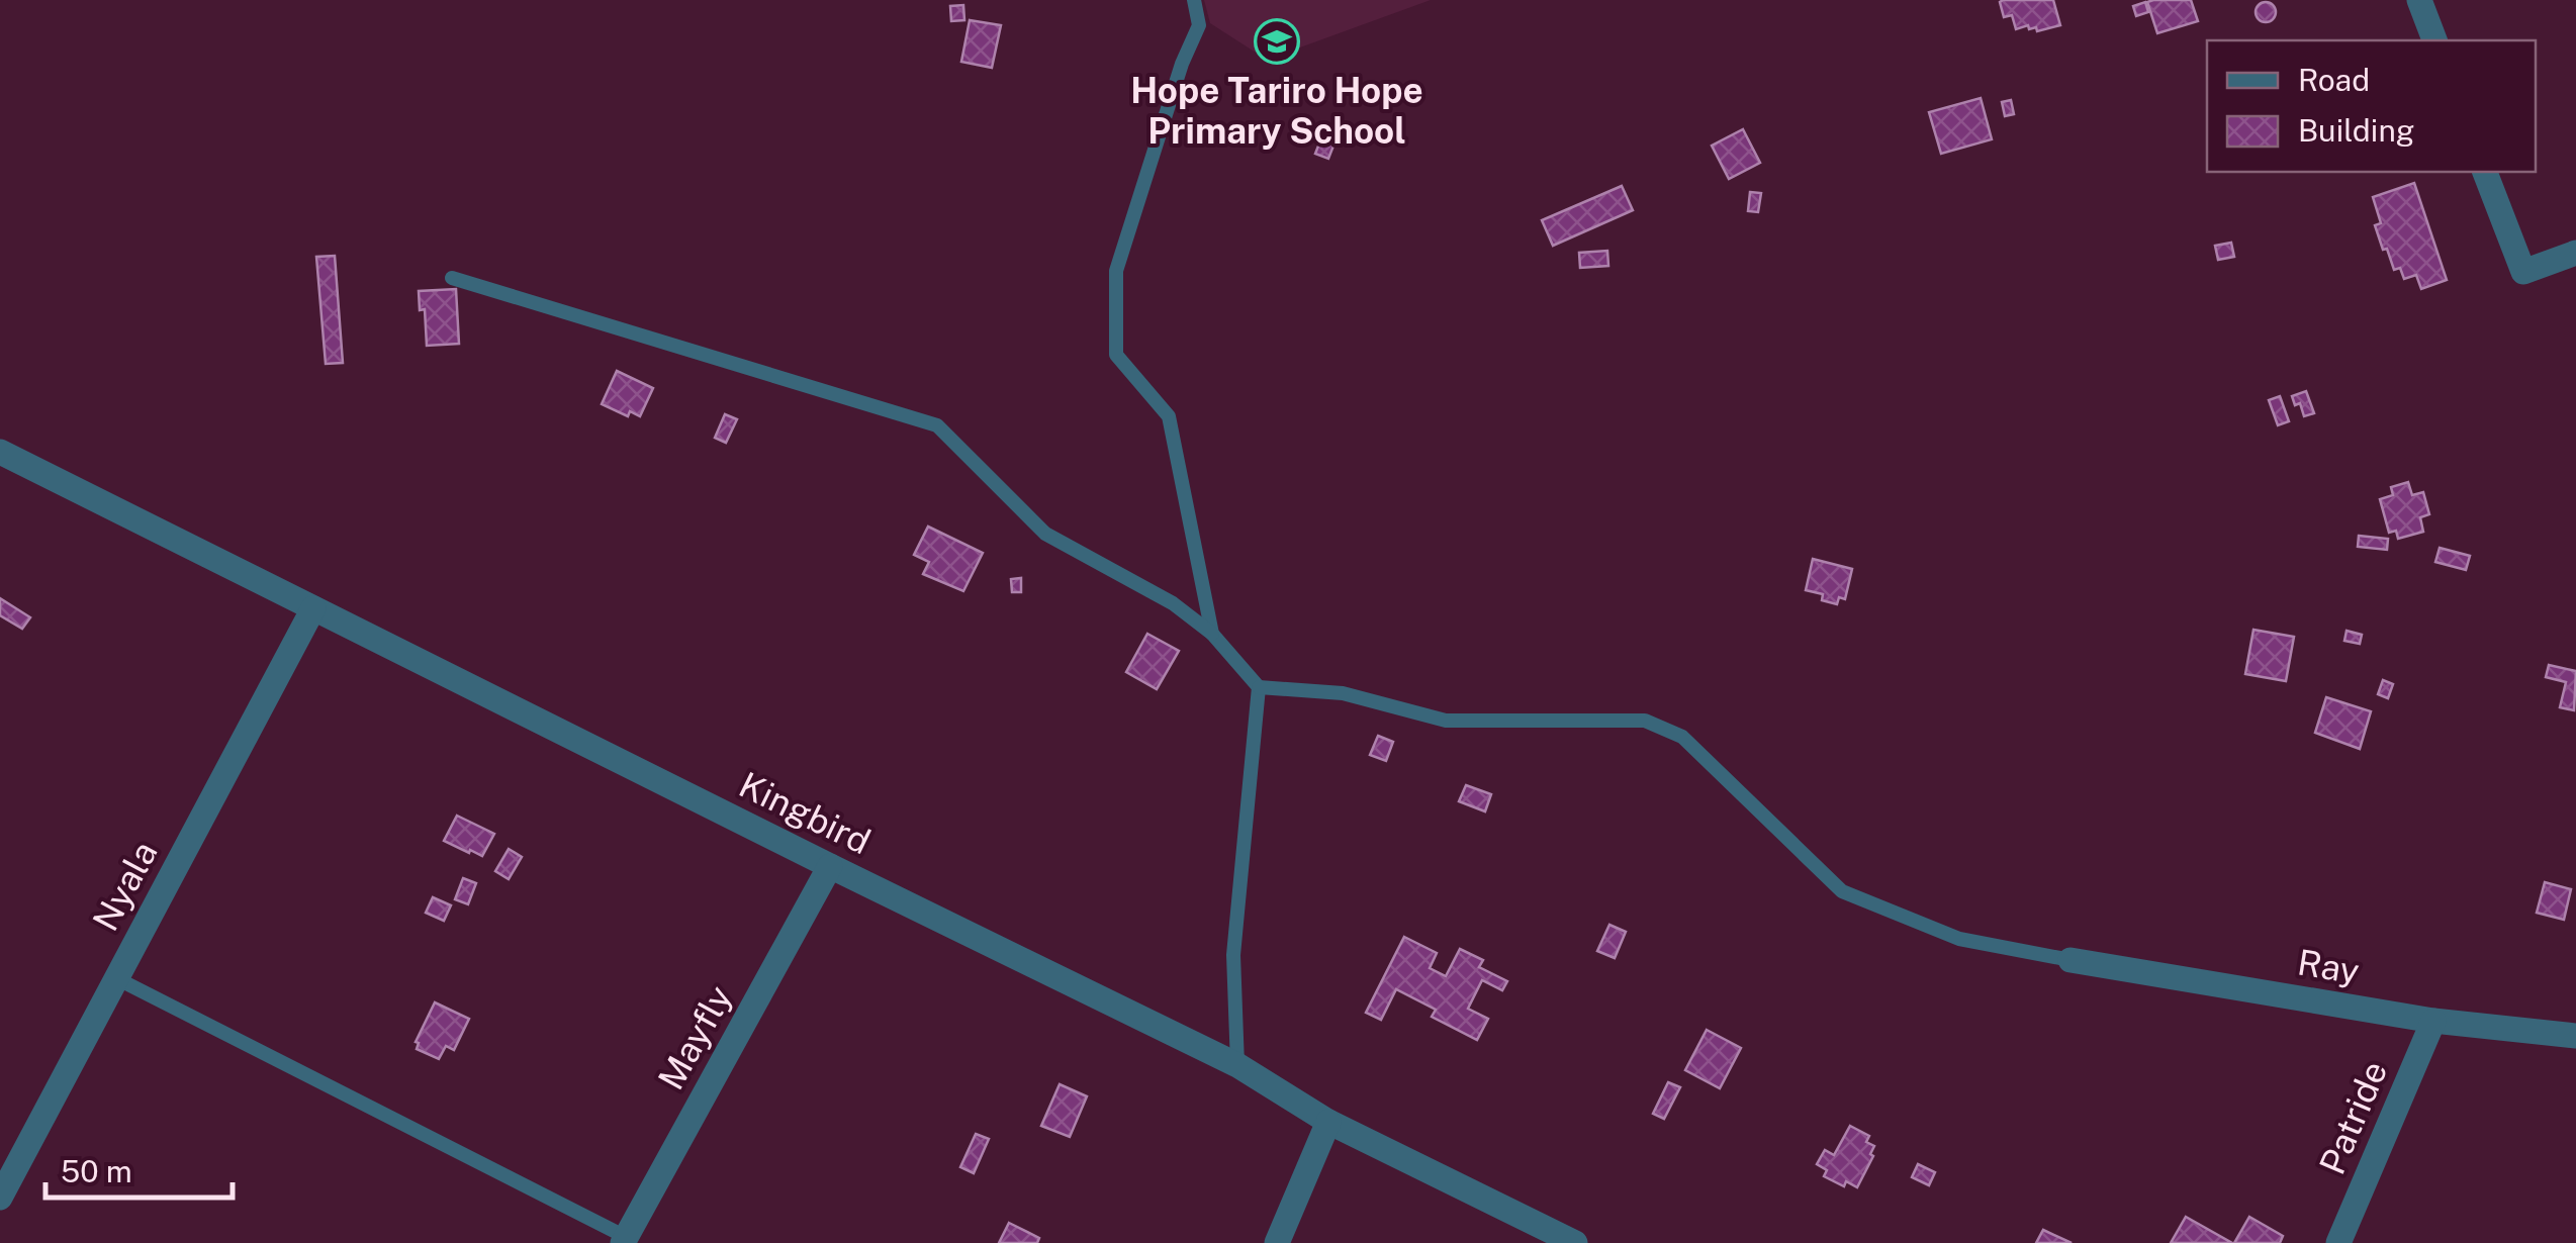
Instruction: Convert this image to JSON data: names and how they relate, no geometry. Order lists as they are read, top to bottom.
{
  "streets": {
    "street": [
      "Kingbird",
      "Nyala",
      "Ray",
      "Mayfly",
      "Patride"
    ]
  },
  "crossings": [
    ["Kingbird", "Nyala"],
    ["Kingbird", "Mayfly"],
    ["Ray", "Patride"]
  ],
  "places": {
    "school or university": ["Hope Tariro Hope Primary School"]
  },
  "legend": ["Road", "Building"],
  "scale_bar": "50 m"
}
